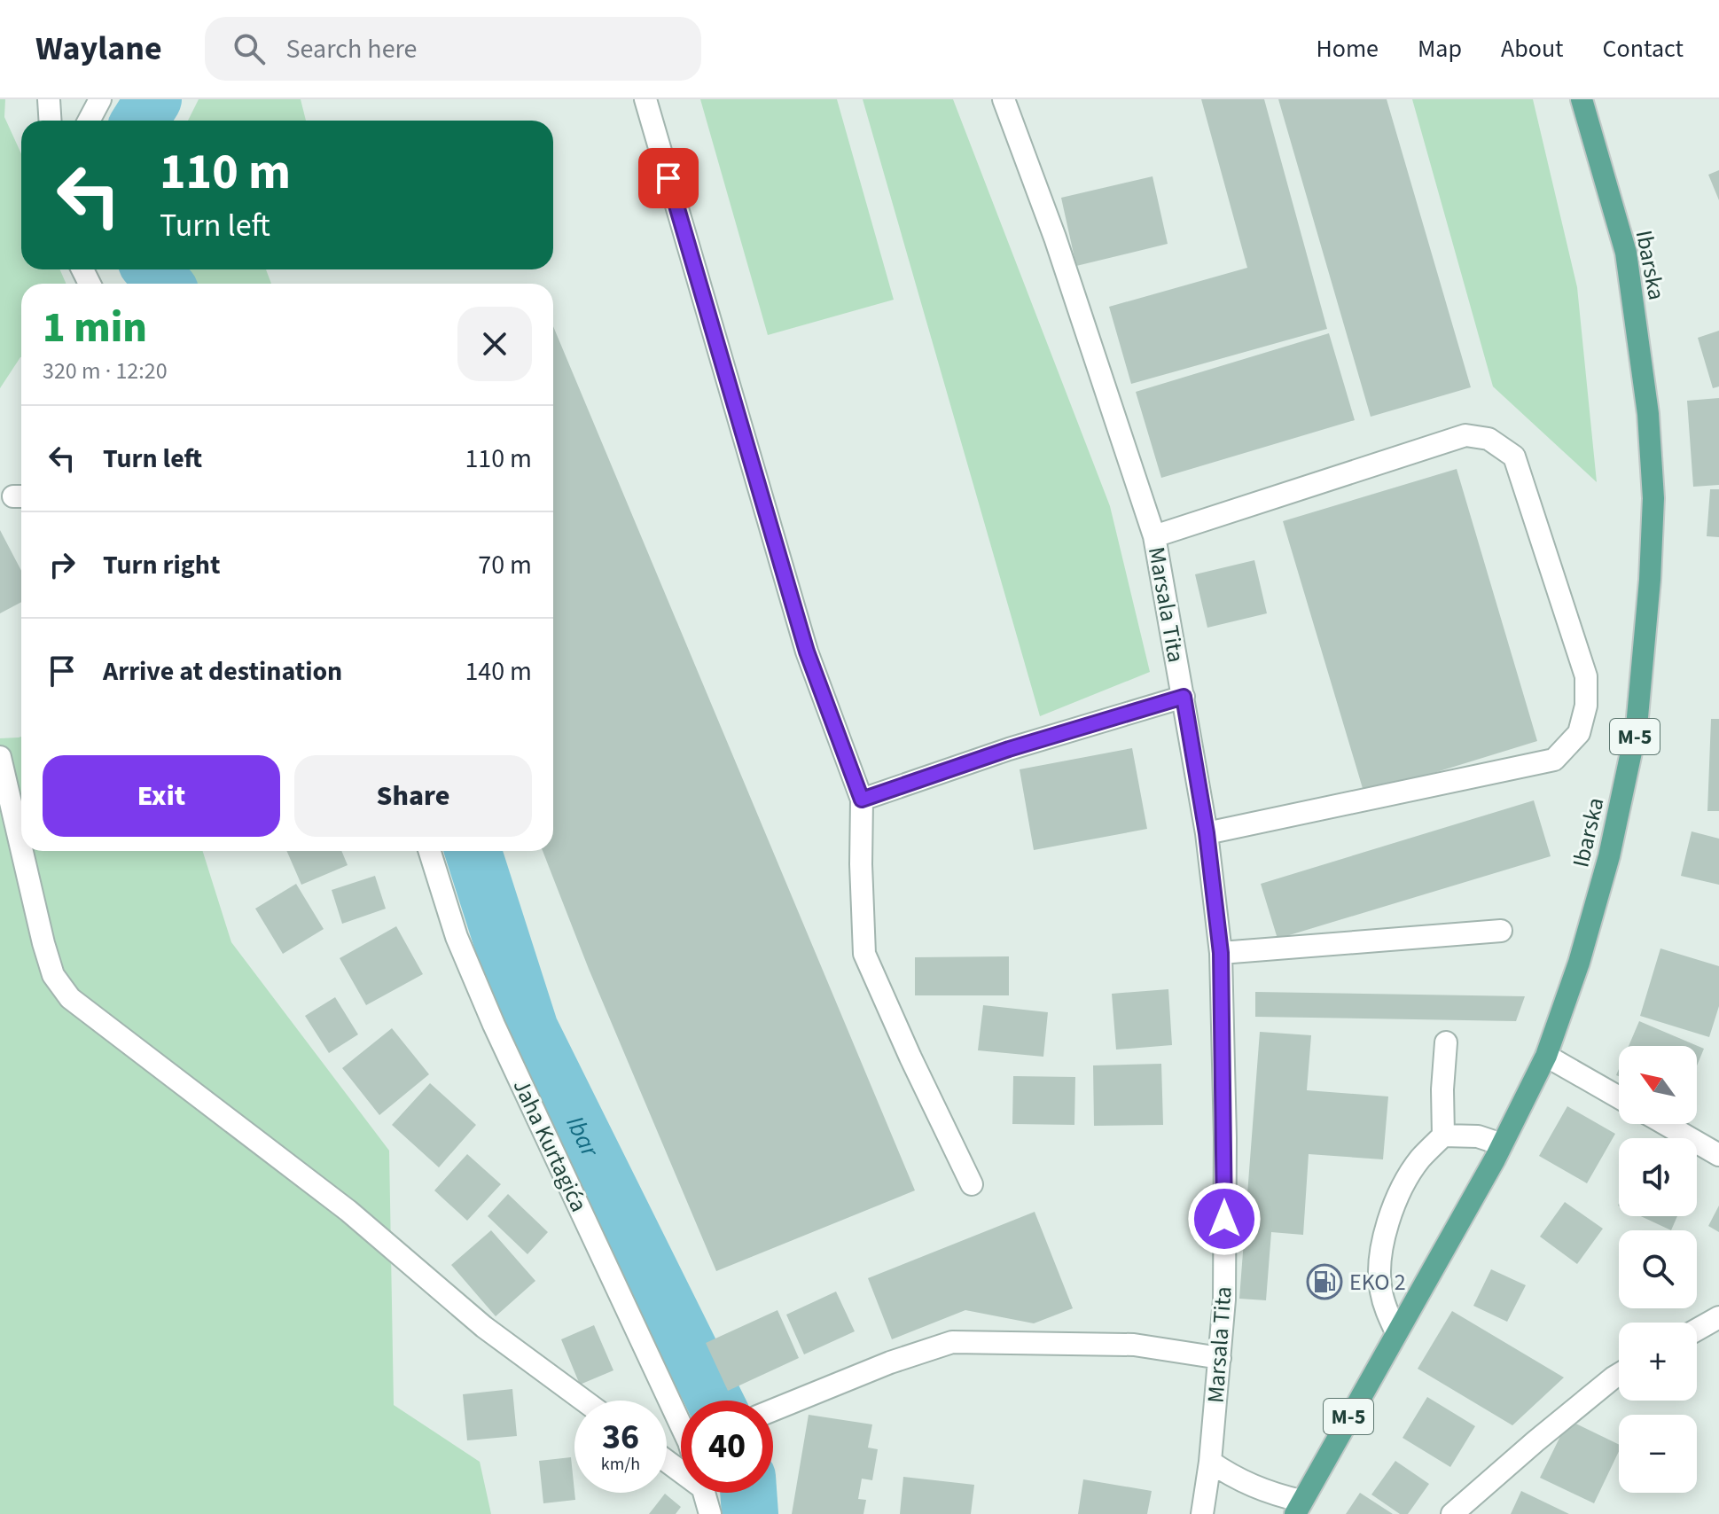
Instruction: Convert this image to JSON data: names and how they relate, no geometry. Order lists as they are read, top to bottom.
{
  "streets": {
    "main road": ["Ibarska", "M-5"],
    "street": ["Marsala Tita", "Jaha Kurtagića"]
  },
  "water": ["Ibar"],
  "places": {
    "fuel station": ["EKO 2"]
  },
  "north": "top left",
  "page": {
    "header": "Waylane",
    "search": "Search here",
    "nav": [
      "Home",
      "Map",
      "About",
      "Contact"
    ],
    "turn": ["110 m", "Turn left"],
    "heading": ["1 min", "320 m · 12:20"],
    "list": [
      {
        "name": "Turn left",
        "value": "110 m"
      },
      {
        "name": "Turn right",
        "value": "70 m"
      },
      {
        "name": "Arrive at destination",
        "value": "140 m"
      }
    ],
    "buttons": ["Exit", "Share"],
    "map_buttons": ["+", "−"],
    "speed": "36 km/h",
    "limit": "40"
  }
}
